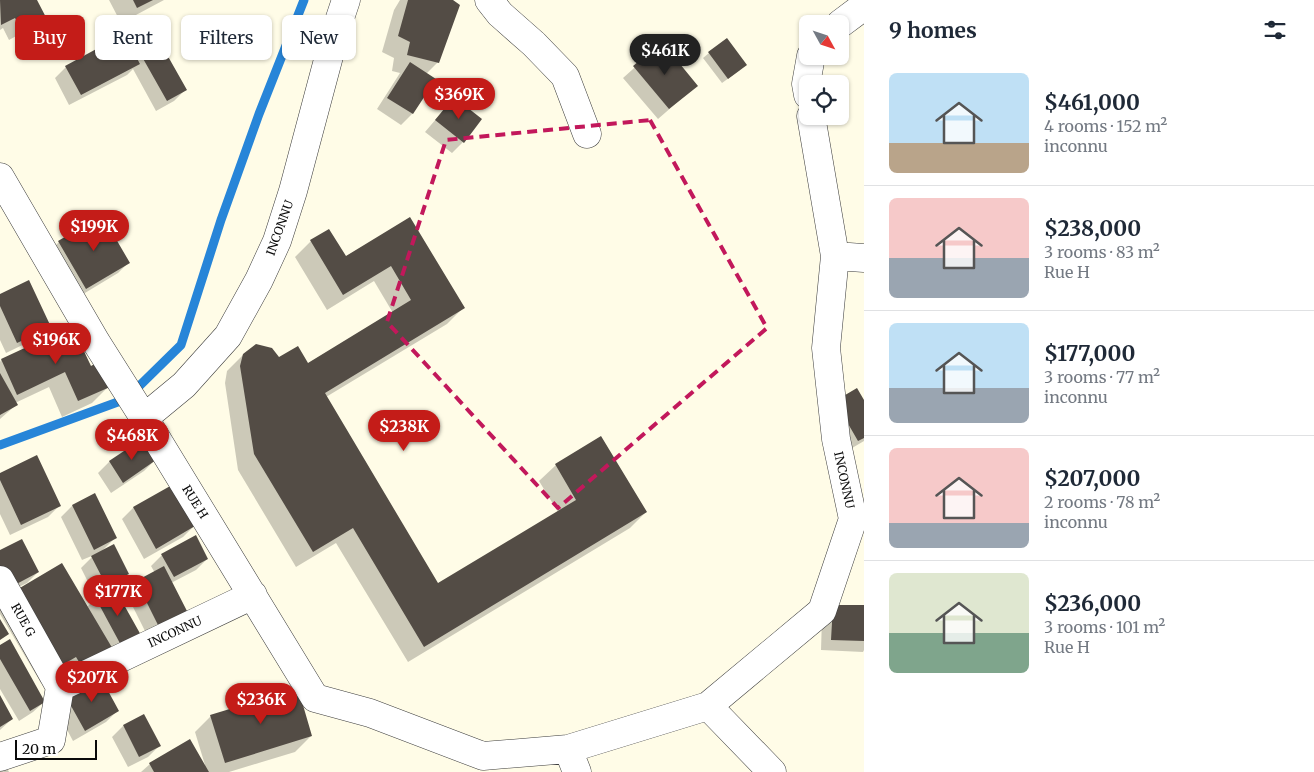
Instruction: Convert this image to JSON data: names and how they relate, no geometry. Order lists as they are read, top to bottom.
{
  "streets": {
    "street": ["INCONNU", "RUE H", "RUE G"]
  },
  "crossings": [
    ["INCONNU", "RUE H"],
    ["INCONNU", "RUE G"]
  ],
  "scale_bar": "20 m",
  "north": "bottom right",
  "page": {
    "heading": "9 homes",
    "chip": [
      "Buy",
      "Rent",
      "Filters",
      "New"
    ],
    "price": [
      "$461K",
      "$369K",
      "$199K",
      "$196K",
      "$238K",
      "$468K",
      "$177K",
      "$207K",
      "$236K"
    ],
    "list": [
      {
        "name": "$461,000",
        "note": "4 rooms · 152 m² · inconnu"
      },
      {
        "name": "$238,000",
        "note": "3 rooms · 83 m² · Rue H"
      },
      {
        "name": "$177,000",
        "note": "3 rooms · 77 m² · inconnu"
      },
      {
        "name": "$207,000",
        "note": "2 rooms · 78 m² · inconnu"
      },
      {
        "name": "$236,000",
        "note": "3 rooms · 101 m² · Rue H"
      }
    ],
    "scale": "20 m"
  }
}
